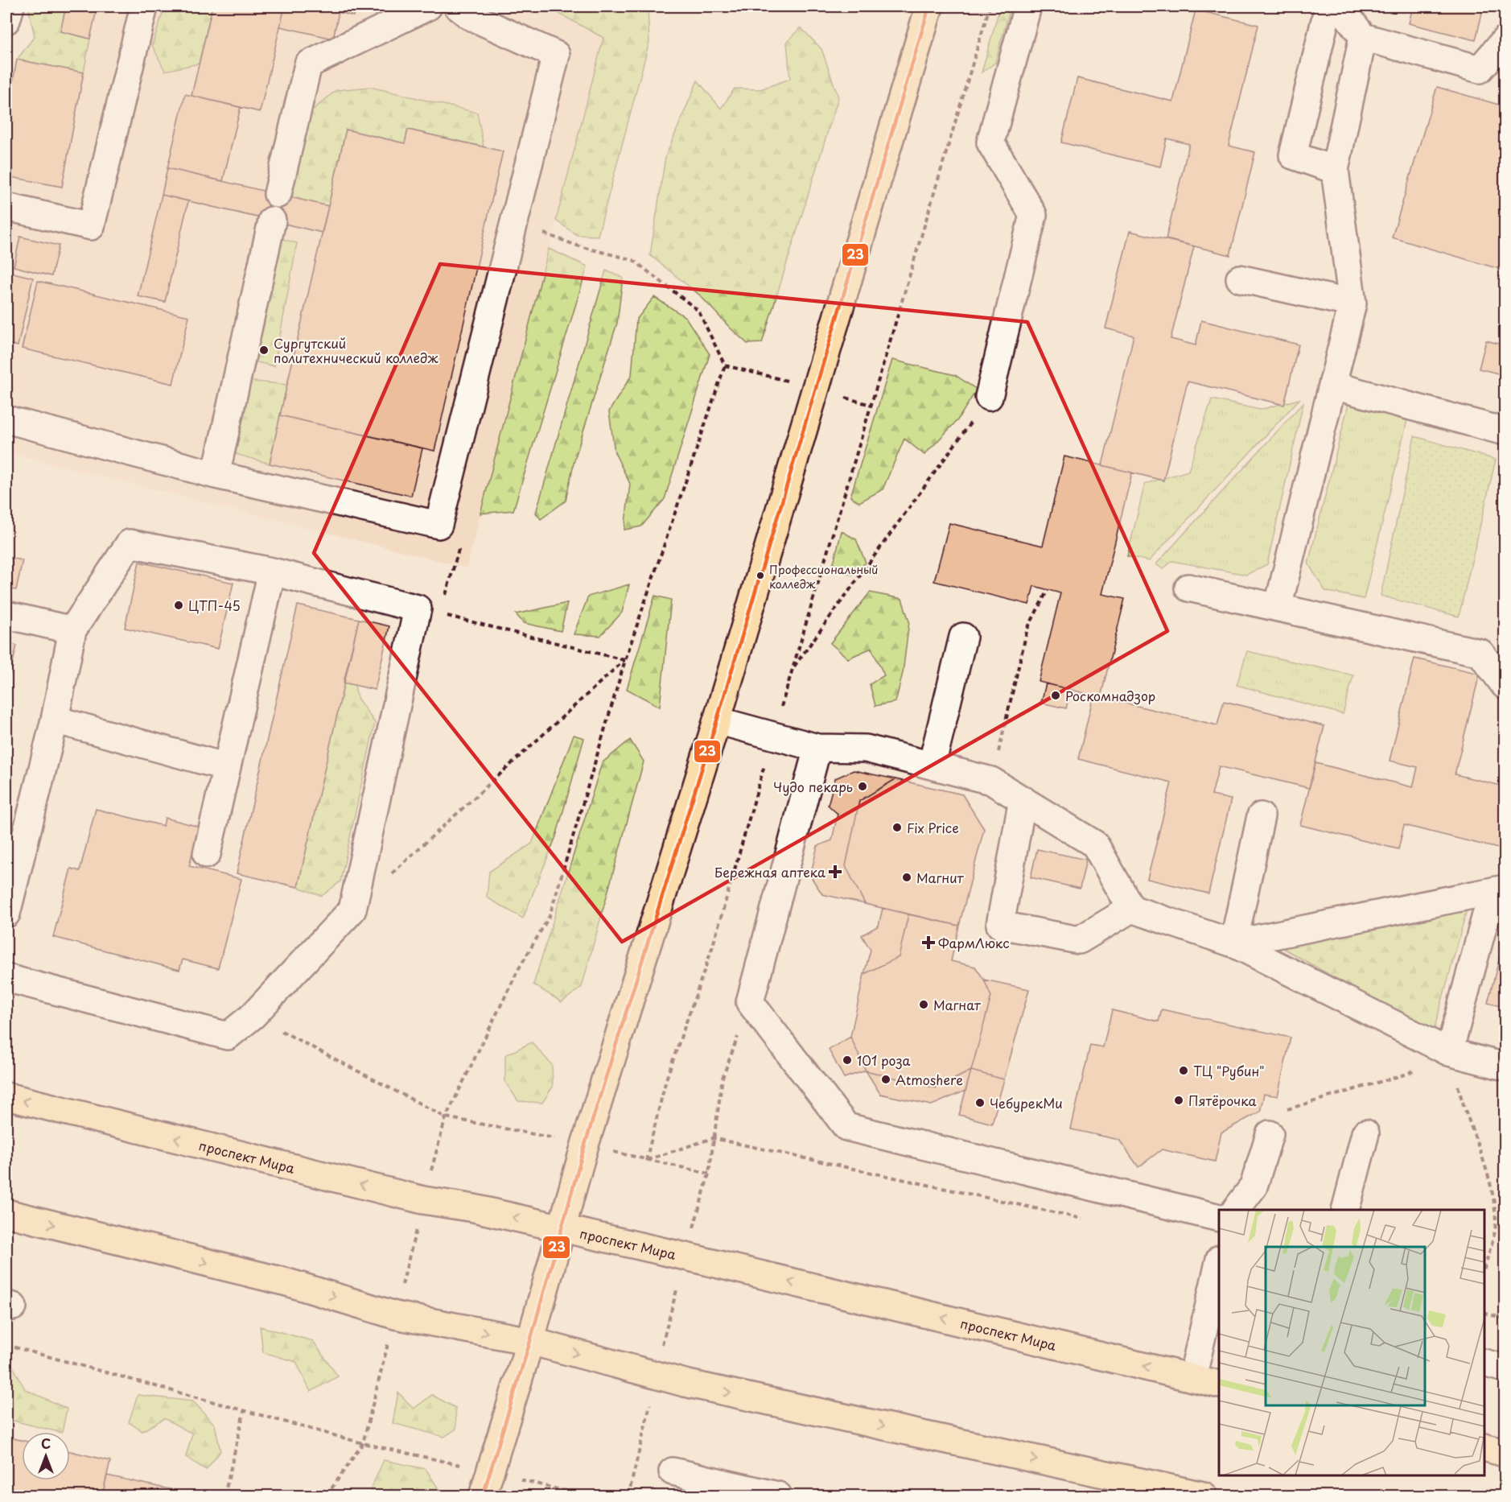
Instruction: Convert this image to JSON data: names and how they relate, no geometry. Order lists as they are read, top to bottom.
{
  "streets": {
    "main road": ["проспект Мира"]
  },
  "places": {
    "other": [
      "Сургутский политехнический колледж",
      "Профессиональный колледж",
      "ЦТП-45",
      "Роскомнадзор",
      "Чудо пекарь",
      "Fix Price",
      "Магнит",
      "Магнат",
      "101 роза",
      "ТЦ \"Рубин\"",
      "Atmoshere",
      "Пятёрочка",
      "ЧебурекМи"
    ],
    "health": ["Бережная аптека", "ФармЛюкс"]
  },
  "lines": ["transit line 23"],
  "north": "top"
}
